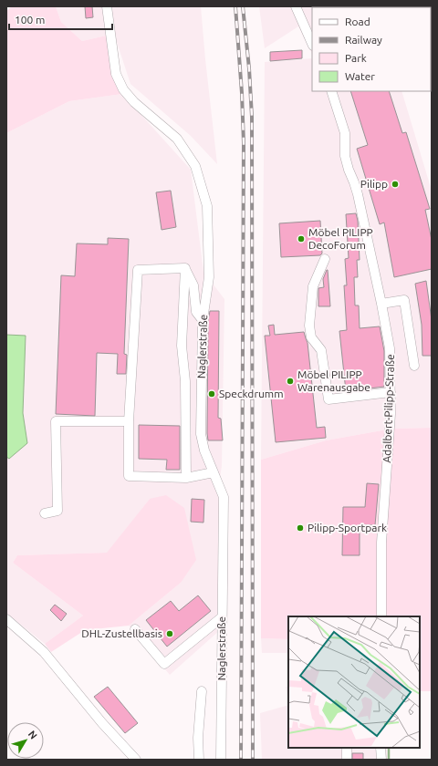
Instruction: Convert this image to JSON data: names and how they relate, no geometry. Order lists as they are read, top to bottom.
{
  "streets": {
    "street": ["Naglerstraße", "Adalbert-Pilipp-Straße"]
  },
  "places": [
    "Pilipp",
    "Möbel PILIPP DecoForum",
    "Möbel PILIPP Warenausgabe",
    "Speckdrumm",
    "Pilipp-Sportpark",
    "DHL-Zustellbasis"
  ],
  "legend": [
    "Road",
    "Railway",
    "Park",
    "Water"
  ],
  "scale_bar": "100 m",
  "north": "top right"
}
